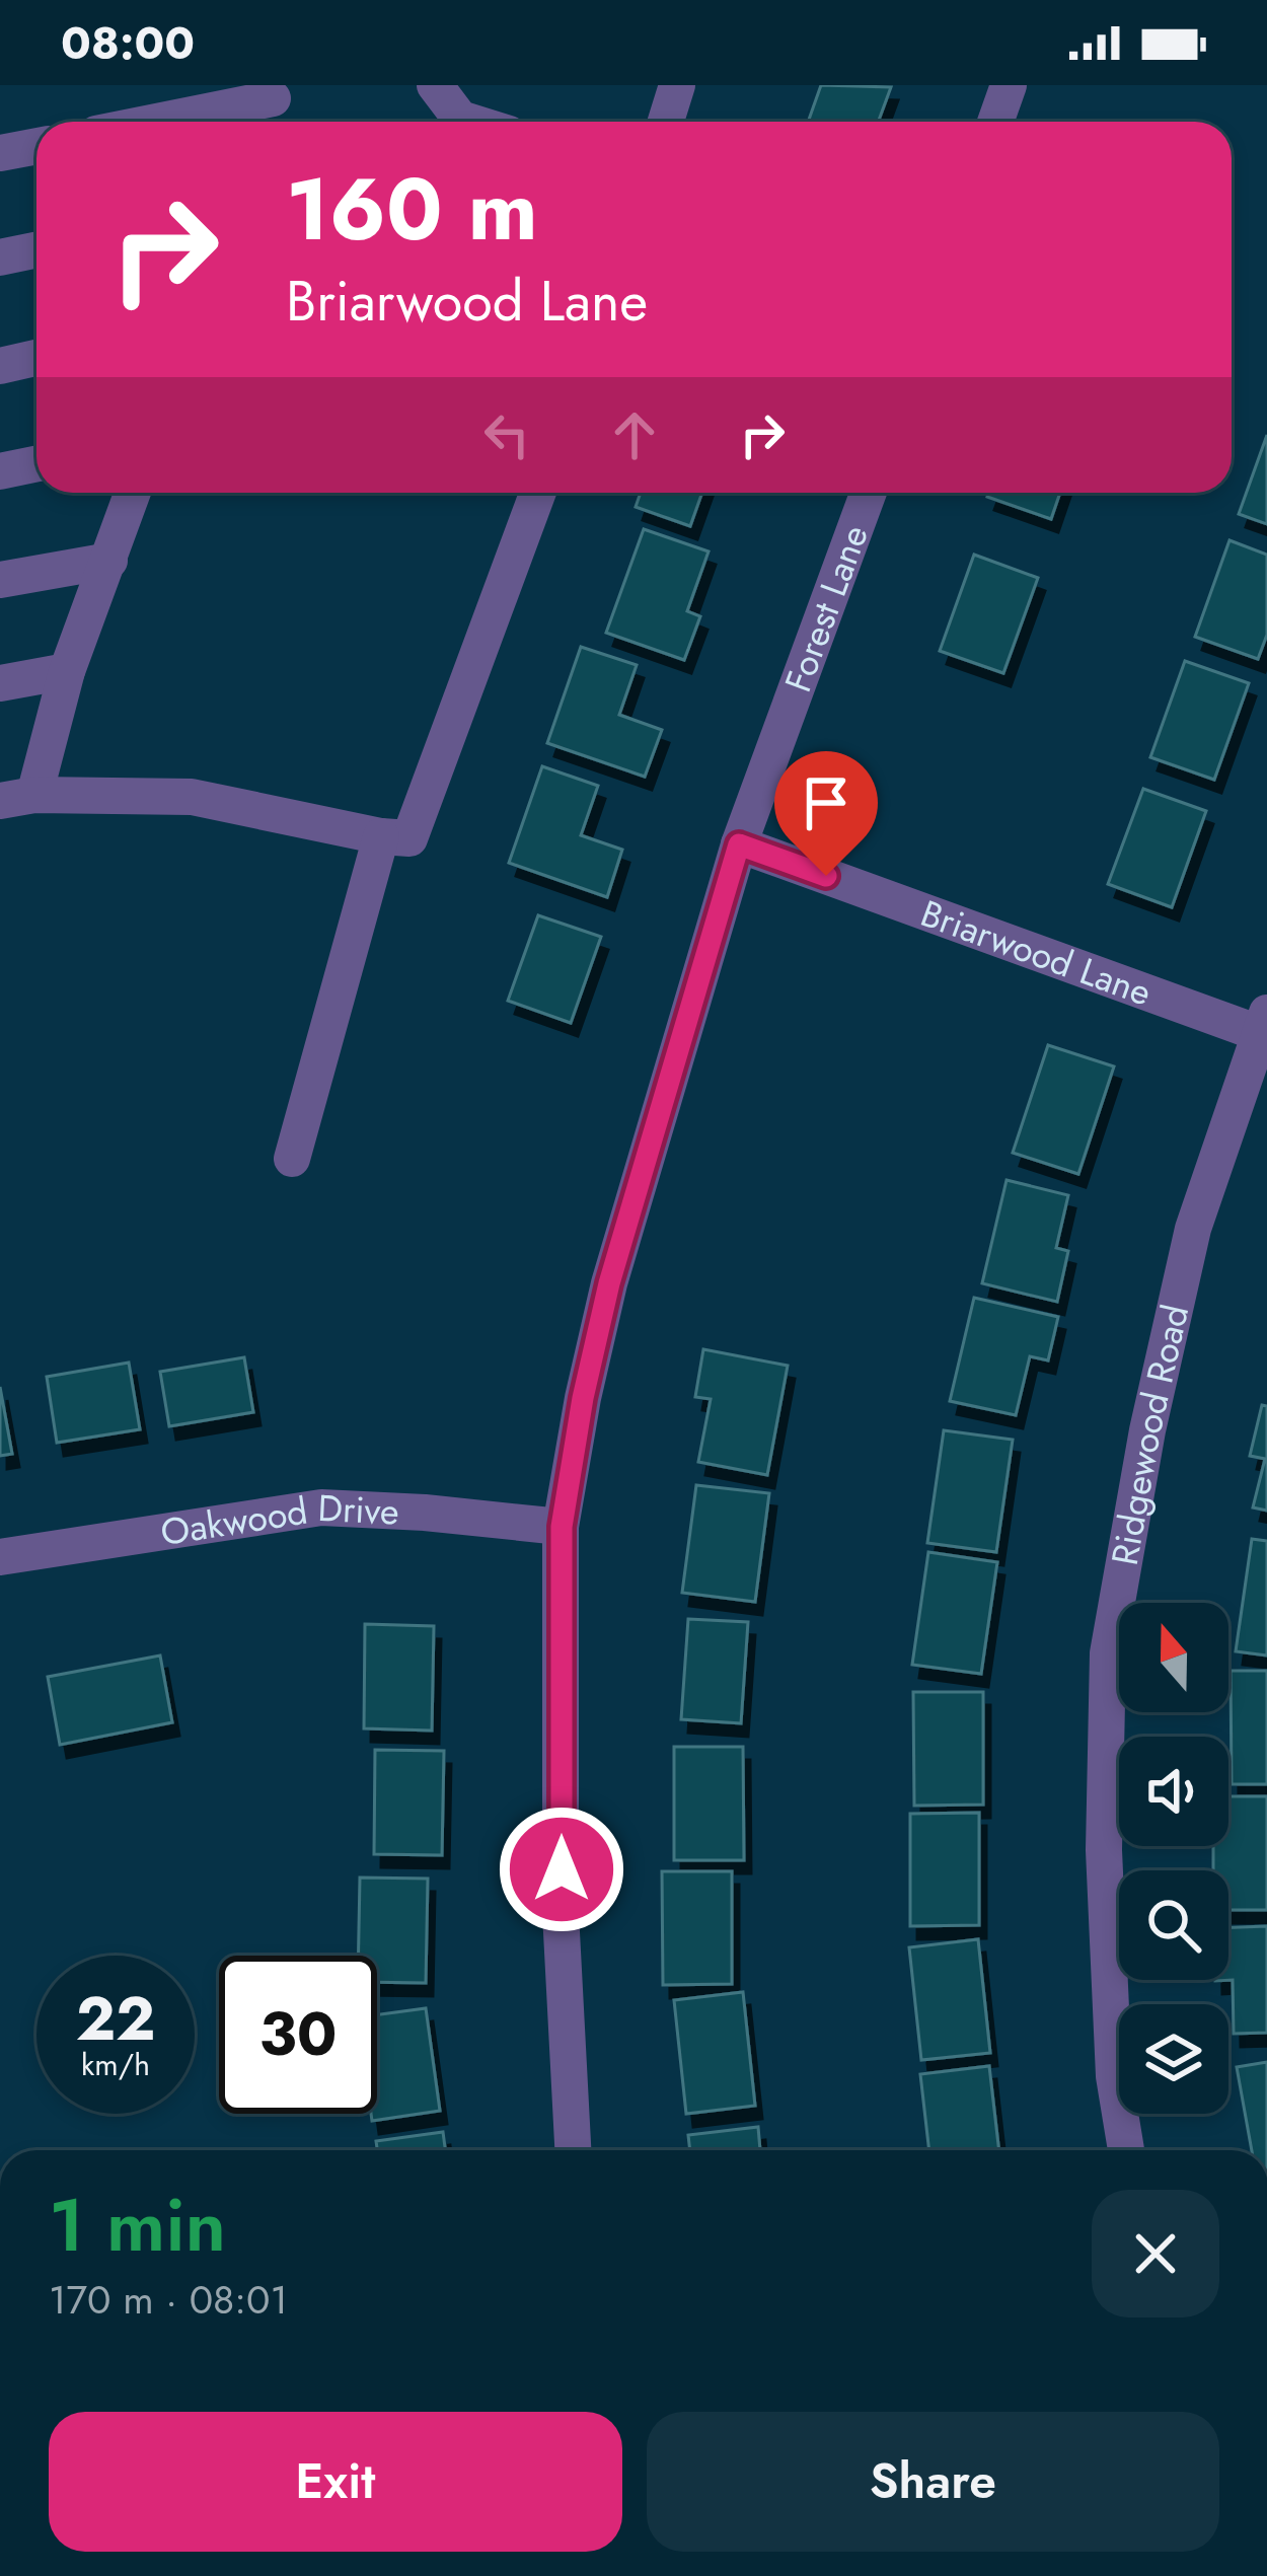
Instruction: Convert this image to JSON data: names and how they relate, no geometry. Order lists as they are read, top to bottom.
{
  "streets": {
    "street": [
      "Forest Lane",
      "Briarwood Lane",
      "Ridgewood Road",
      "Oakwood Drive"
    ]
  },
  "crossings": [
    ["Forest Lane", "Briarwood Lane"],
    ["Forest Lane", "Oakwood Drive"],
    ["Briarwood Lane", "Ridgewood Road"]
  ],
  "north": "top",
  "page": {
    "status": "08:00",
    "turn": ["160 m", "Briarwood Lane"],
    "speed": "22 km/h",
    "limit": "30",
    "heading": ["1 min", "170 m · 08:01"],
    "buttons": ["Exit", "Share"]
  }
}
